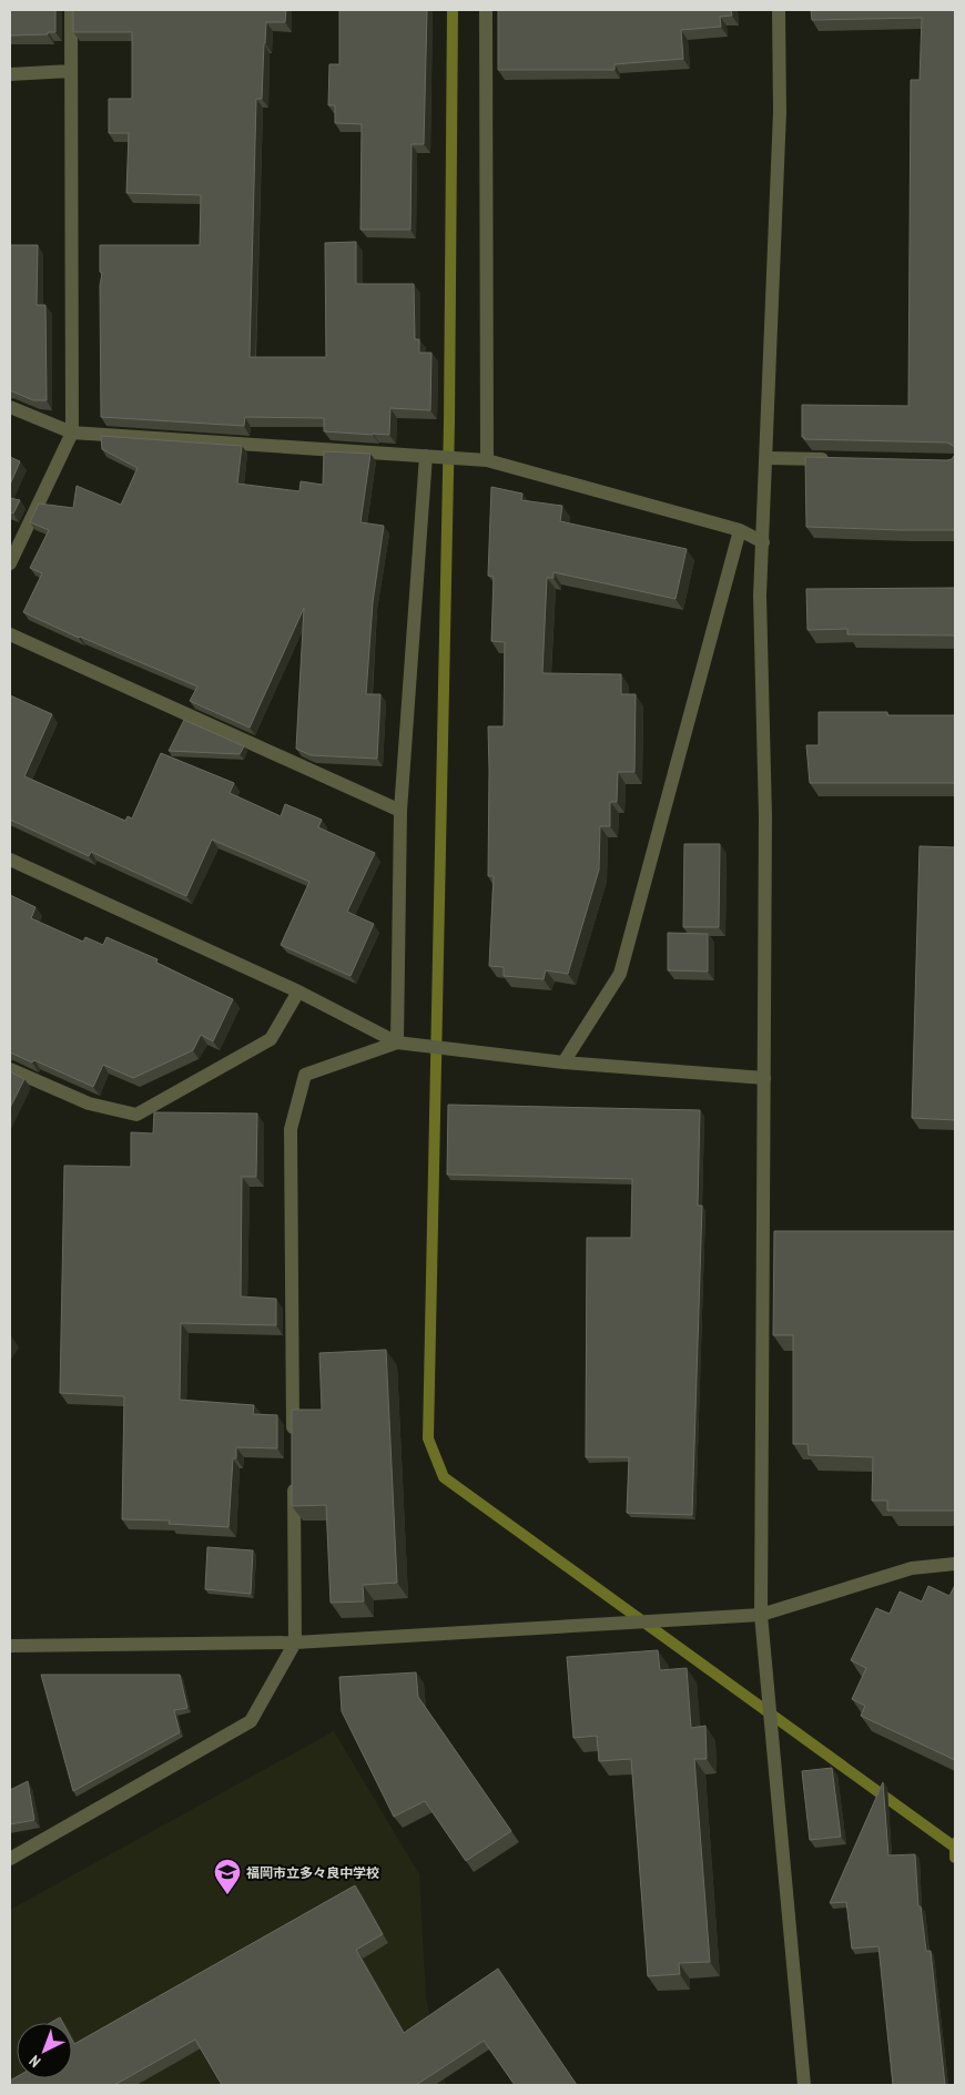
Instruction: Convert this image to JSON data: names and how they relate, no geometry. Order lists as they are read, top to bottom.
{
  "places": {
    "school or university": ["福岡市立多々良中学校"]
  },
  "north": "bottom left"
}
